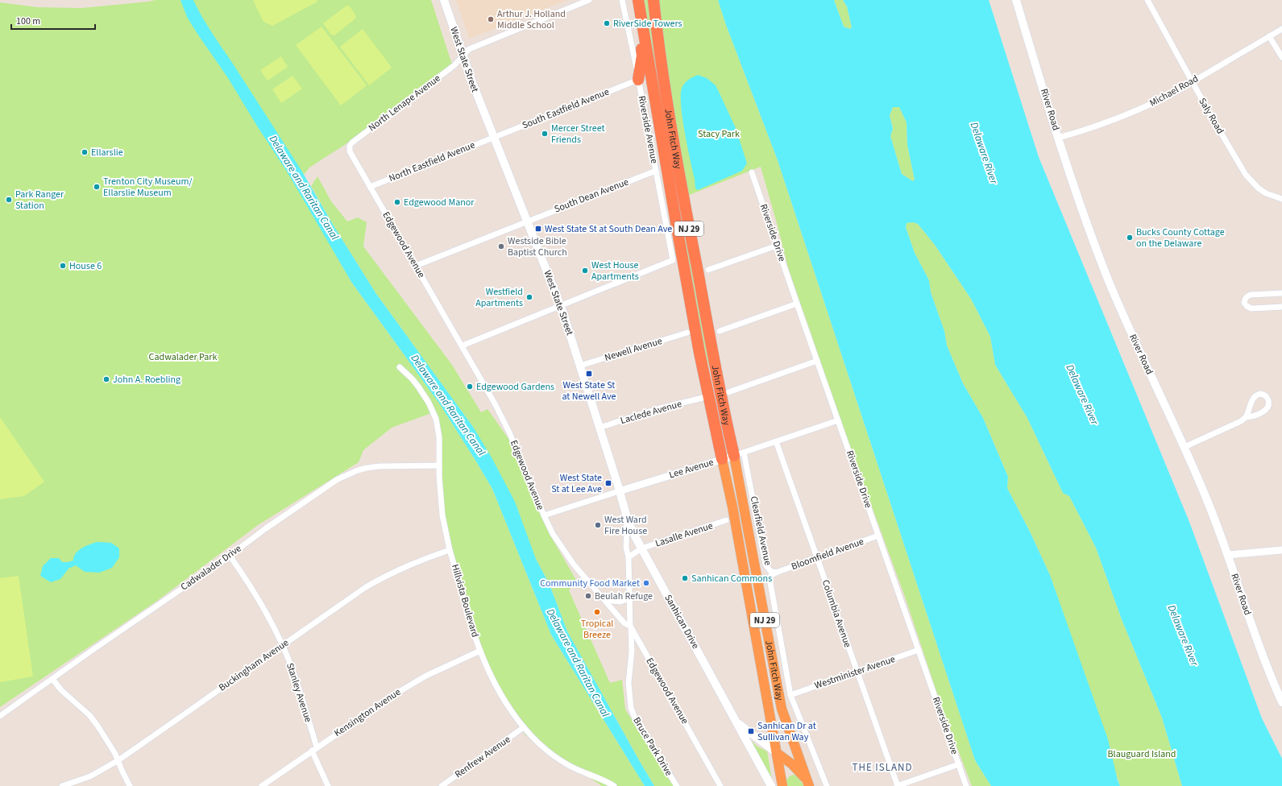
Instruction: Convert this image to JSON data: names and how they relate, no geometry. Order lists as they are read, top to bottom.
{
  "streets": {
    "highway": ["John Fitch Way", "NJ 29"],
    "main road": ["West State Street", "River Road", "Sanhican Drive"],
    "street": [
      "Michael Road",
      "North Lenape Avenue",
      "South Eastfield Avenue",
      "Saly Road",
      "Riverside Avenue",
      "North Eastfield Avenue",
      "South Dean Avenue",
      "Riverside Drive",
      "Edgewood Avenue",
      "Newell Avenue",
      "Laclede Avenue",
      "Lee Avenue",
      "Clearfield Avenue",
      "Lasalle Avenue",
      "Bloomfield Avenue",
      "Cadwalader Drive",
      "Hillvista Boulevard",
      "Columbia Avenue",
      "Buckingham Avenue",
      "Westminister Avenue",
      "Stanley Avenue",
      "Kensington Avenue",
      "Bruce Park Drive",
      "Renfrew Avenue"
    ]
  },
  "crossings": [
    ["West State Street", "North Lenape Avenue"],
    ["West State Street", "South Eastfield Avenue"],
    ["West State Street", "Riverside Avenue"],
    ["West State Street", "North Eastfield Avenue"],
    ["West State Street", "South Dean Avenue"],
    ["West State Street", "Edgewood Avenue"],
    ["West State Street", "Newell Avenue"],
    ["West State Street", "Laclede Avenue"],
    ["West State Street", "Lee Avenue"],
    ["West State Street", "Sanhican Drive"],
    ["West State Street", "Bruce Park Drive"],
    ["Michael Road", "River Road"],
    ["Michael Road", "Saly Road"],
    ["North Lenape Avenue", "Edgewood Avenue"],
    ["South Eastfield Avenue", "Riverside Avenue"],
    ["South Eastfield Avenue", "North Eastfield Avenue"],
    ["Riverside Avenue", "South Dean Avenue"],
    ["John Fitch Way", "Lee Avenue"],
    ["John Fitch Way", "Clearfield Avenue"],
    ["John Fitch Way", "Sanhican Drive"],
    ["North Eastfield Avenue", "Edgewood Avenue"],
    ["South Dean Avenue", "Edgewood Avenue"],
    ["Riverside Drive", "Lee Avenue"],
    ["Riverside Drive", "Bloomfield Avenue"],
    ["Riverside Drive", "Westminister Avenue"],
    ["Edgewood Avenue", "Lee Avenue"],
    ["Edgewood Avenue", "Bruce Park Drive"],
    ["Lee Avenue", "Clearfield Avenue"],
    ["Lee Avenue", "Columbia Avenue"],
    ["Clearfield Avenue", "Bloomfield Avenue"],
    ["Clearfield Avenue", "Westminister Avenue"],
    ["Lasalle Avenue", "Sanhican Drive"],
    ["Bloomfield Avenue", "Columbia Avenue"],
    ["Cadwalader Drive", "Hillvista Boulevard"],
    ["Cadwalader Drive", "Stanley Avenue"],
    ["Hillvista Boulevard", "Buckingham Avenue"],
    ["Hillvista Boulevard", "Kensington Avenue"],
    ["Hillvista Boulevard", "Renfrew Avenue"],
    ["Columbia Avenue", "Westminister Avenue"],
    ["Buckingham Avenue", "Stanley Avenue"],
    ["Stanley Avenue", "Kensington Avenue"]
  ],
  "districts": ["THE ISLAND"],
  "water": ["Delaware River", "Delaware and Raritan Canal"],
  "parks": ["Stacy Park", "Cadwalader Park", "Blauguard Island"],
  "places": {
    "other": [
      "Arthur J. Holland Middle School",
      "RiverSide Towers",
      "Mercer Street Friends",
      "Ellarslie",
      "Trenton City Museum/ Ellarslie Museum",
      "Park Ranger Station",
      "Edgewood Manor",
      "Bucks County Cottage on the Delaware",
      "Westside Bible Baptist Church",
      "House 6",
      "West House Apartments",
      "Westfield Apartments",
      "John A. Roebling",
      "Edgewood Gardens",
      "West Ward Fire House",
      "Sanhican Commons",
      "Community Food Market",
      "Beulah Refuge",
      "Tropical Breeze"
    ],
    "transit": [
      "West State St at South Dean Ave",
      "West State St at Newell Ave",
      "West State St at Lee Ave",
      "Sanhican Dr at Sullivan Way"
    ]
  },
  "scale_bar": "100 m"
}
